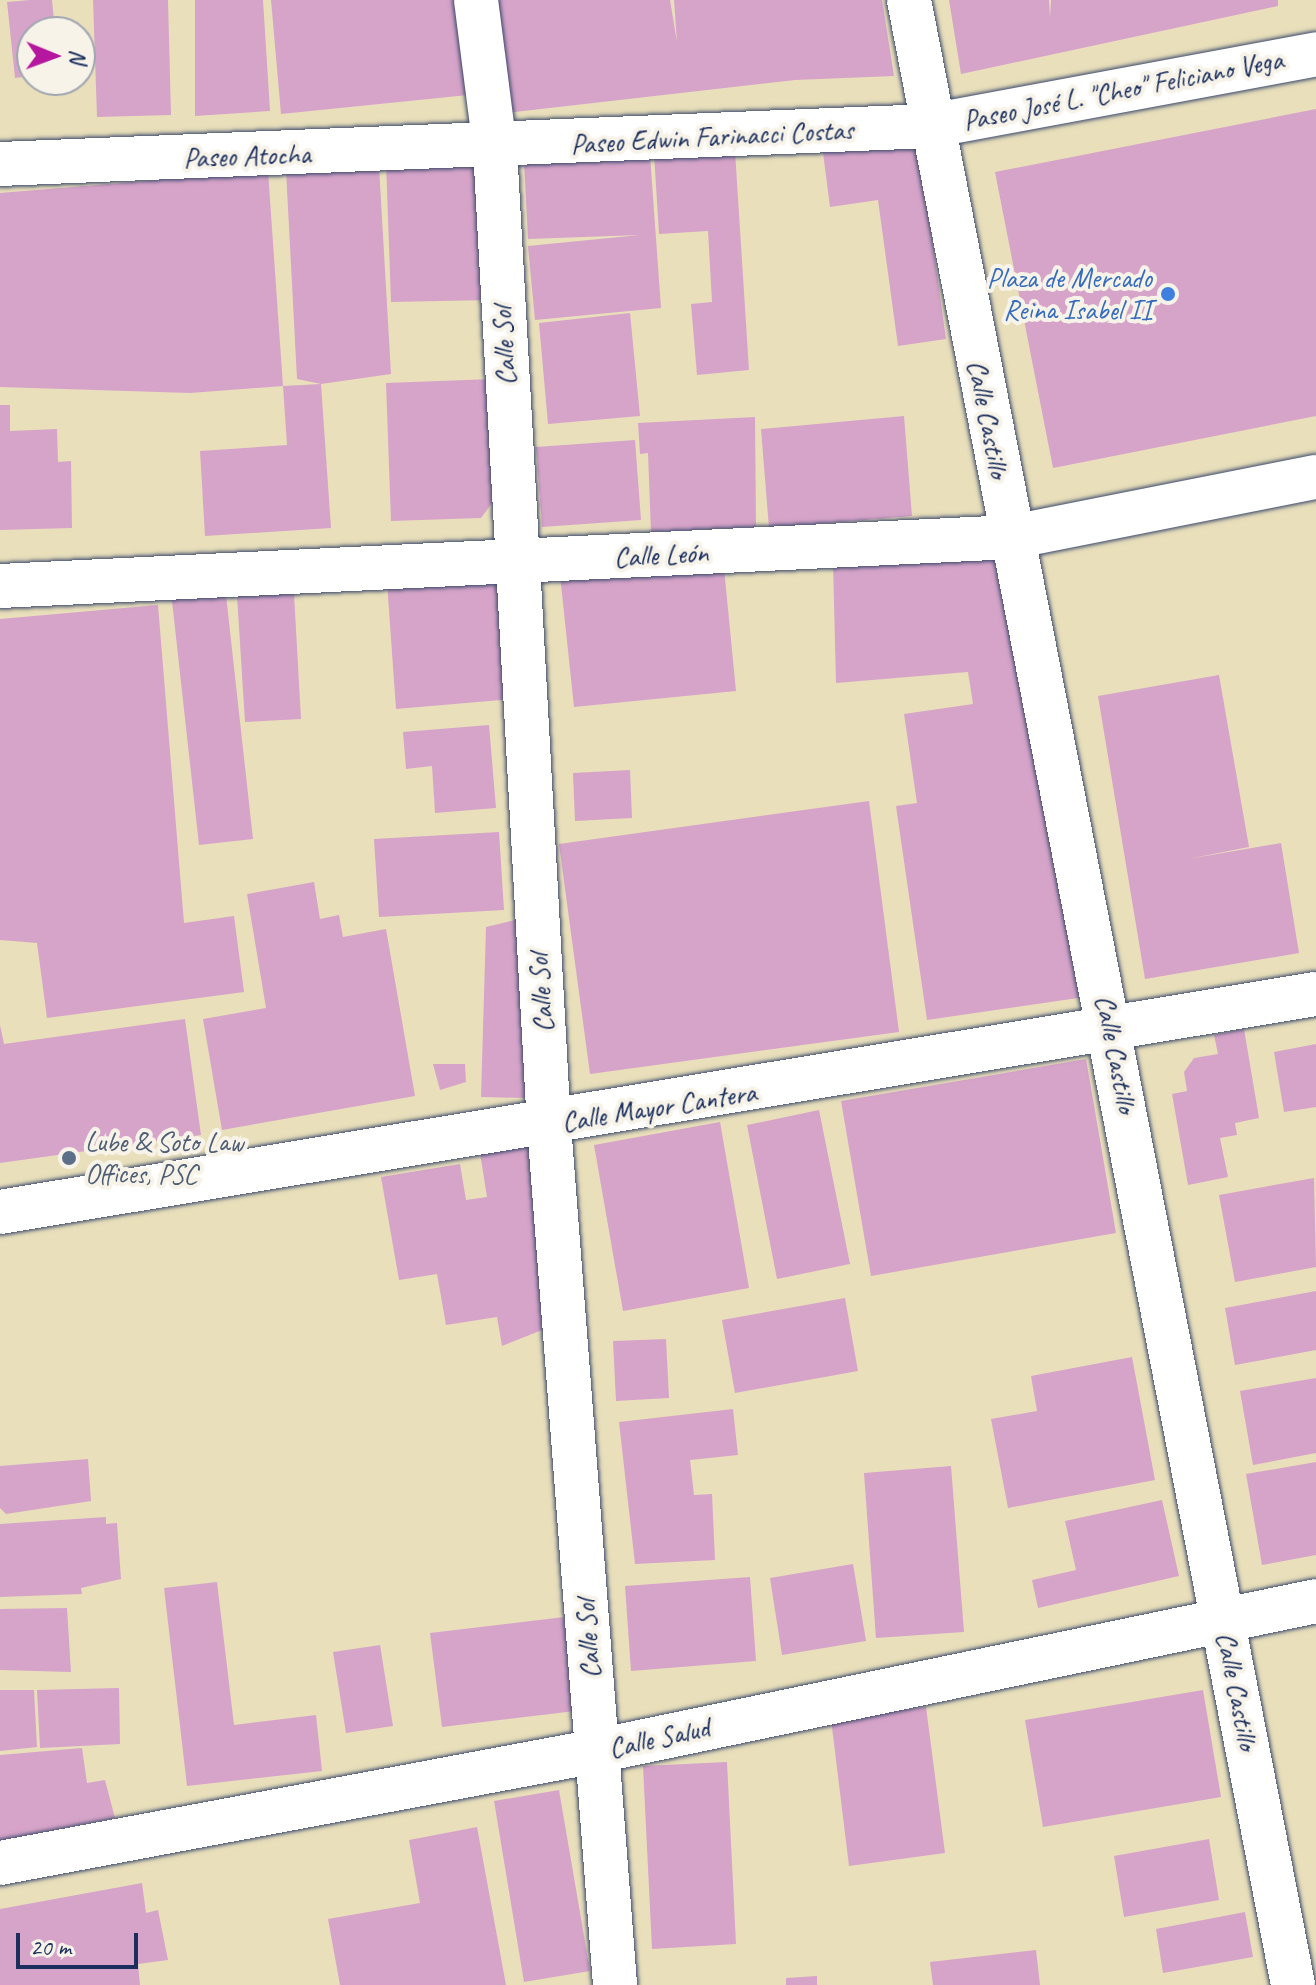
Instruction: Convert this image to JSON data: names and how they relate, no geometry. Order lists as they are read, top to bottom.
{
  "streets": {
    "street": [
      "Paseo José L. \"Cheo\" Feliciano Vega",
      "Paseo Edwin Farinacci Costas",
      "Paseo Atocha",
      "Calle Sol",
      "Calle Castillo",
      "Calle León",
      "Calle Mayor Cantera",
      "Calle Salud"
    ]
  },
  "crossings": [
    ["Paseo José L. \"Cheo\" Feliciano Vega", "Paseo Edwin Farinacci Costas"],
    ["Paseo José L. \"Cheo\" Feliciano Vega", "Calle Castillo"],
    ["Paseo Edwin Farinacci Costas", "Paseo Atocha"],
    ["Paseo Edwin Farinacci Costas", "Calle Sol"],
    ["Paseo Edwin Farinacci Costas", "Calle Castillo"],
    ["Paseo Atocha", "Calle Sol"],
    ["Calle Sol", "Calle León"],
    ["Calle Sol", "Calle Mayor Cantera"],
    ["Calle Sol", "Calle Salud"],
    ["Calle Castillo", "Calle León"],
    ["Calle Castillo", "Calle Mayor Cantera"],
    ["Calle Castillo", "Calle Salud"]
  ],
  "places": ["Plaza de Mercado Reina Isabel II", "Lube & Soto Law Offices, PSC"],
  "scale_bar": "20 m",
  "north": "right"
}
